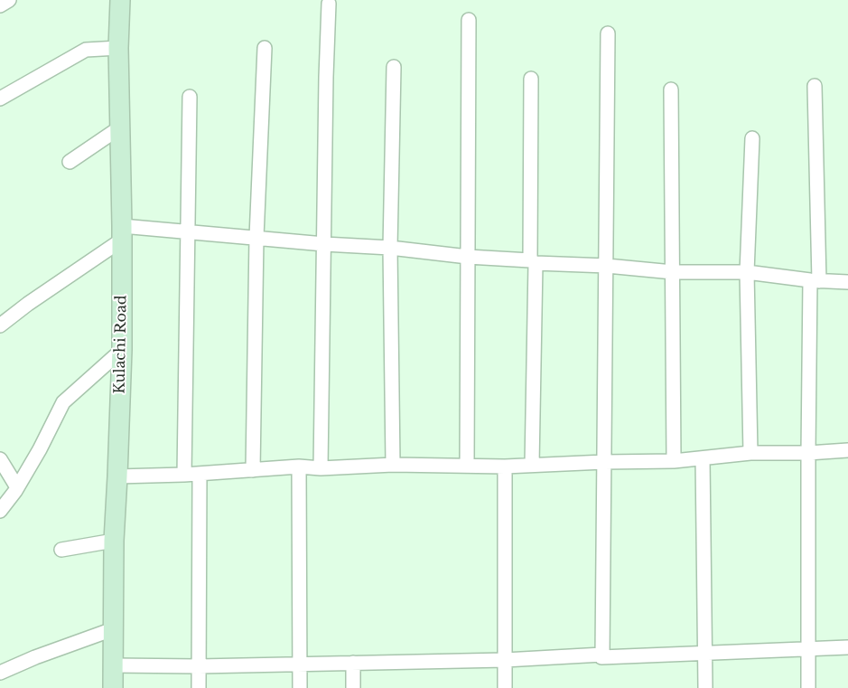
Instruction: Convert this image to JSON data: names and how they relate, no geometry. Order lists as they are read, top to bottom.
{
  "streets": {
    "street": ["Kulachi Road"]
  }
}
